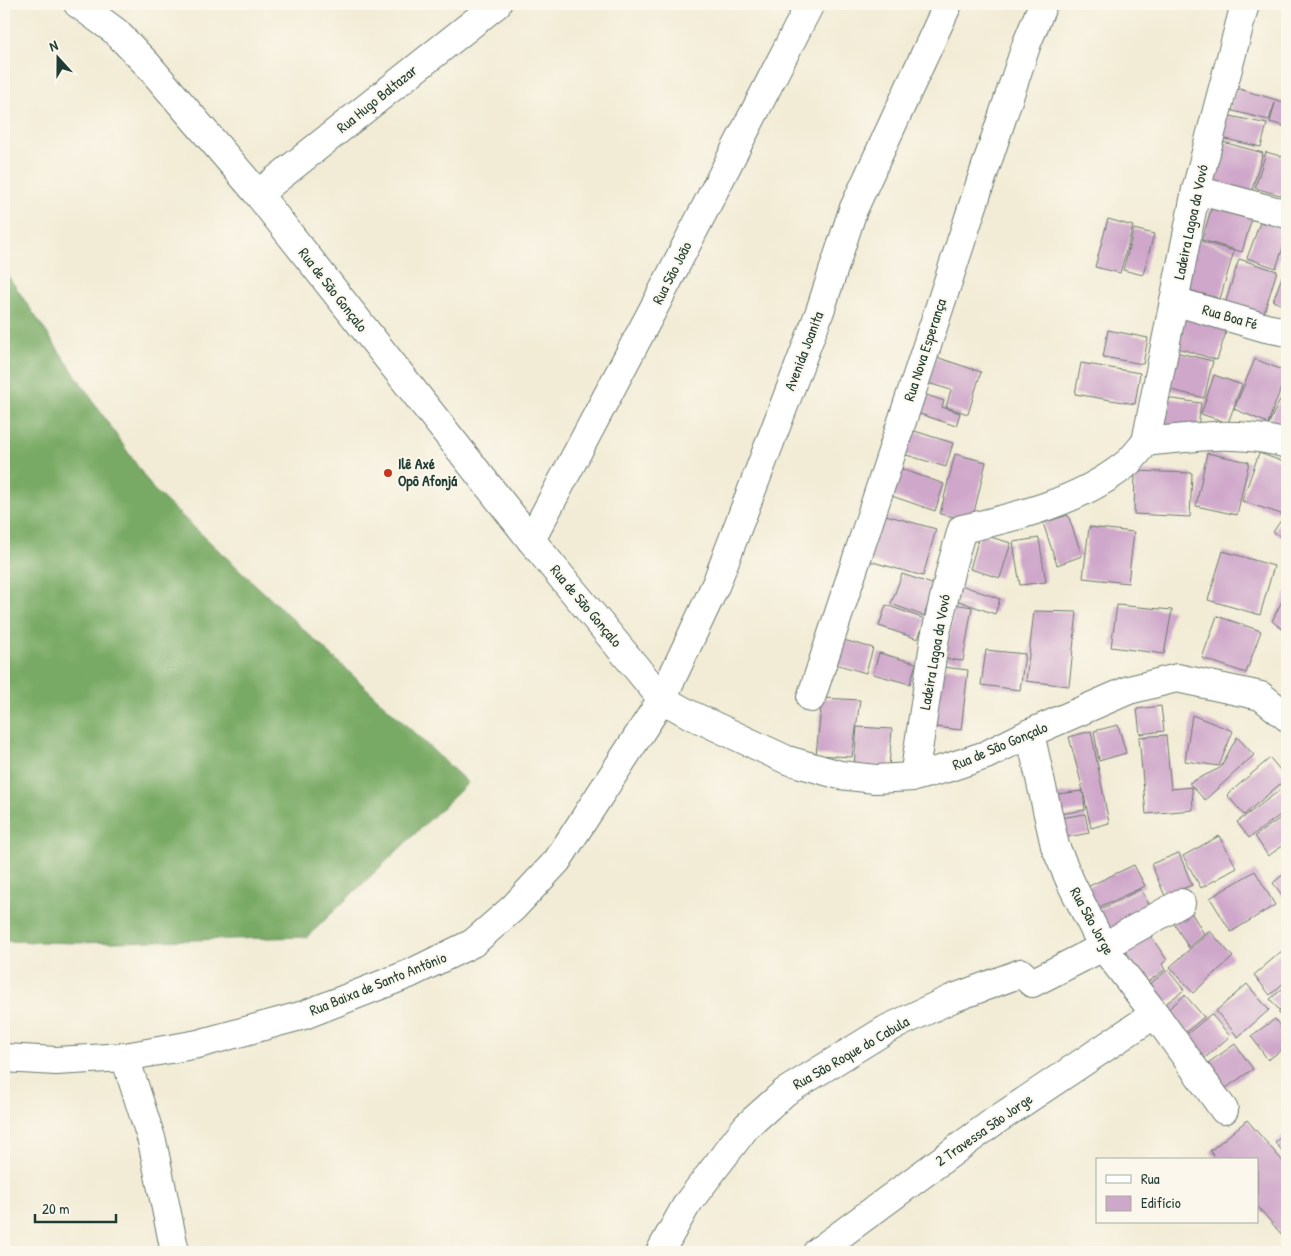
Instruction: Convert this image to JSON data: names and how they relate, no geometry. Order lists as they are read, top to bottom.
{
  "streets": {
    "street": [
      "Rua Hugo Baltazar",
      "Ladeira Lagoa da Vovó",
      "Rua São João",
      "Rua de São Gonçalo",
      "Rua Boa Fé",
      "Rua Nova Esperança",
      "Avenida Joanita",
      "Rua São Jorge",
      "Rua Baixa de Santo Antônio",
      "Rua São Roque do Cabula",
      "2 Travessa São Jorge"
    ]
  },
  "crossings": [
    ["Rua Hugo Baltazar", "Rua de São Gonçalo"],
    ["Ladeira Lagoa da Vovó", "Rua de São Gonçalo"],
    ["Ladeira Lagoa da Vovó", "Rua Boa Fé"],
    ["Rua São João", "Rua de São Gonçalo"],
    ["Rua de São Gonçalo", "Avenida Joanita"],
    ["Rua de São Gonçalo", "Rua São Jorge"],
    ["Rua de São Gonçalo", "Rua Baixa de Santo Antônio"],
    ["Avenida Joanita", "Rua Baixa de Santo Antônio"],
    ["Rua São Jorge", "Rua São Roque do Cabula"],
    ["Rua São Jorge", "2 Travessa São Jorge"]
  ],
  "places": ["Ilê Axé Opô Afonjá"],
  "legend": ["Rua", "Edifício"],
  "scale_bar": "20 m",
  "north": "top"
}
